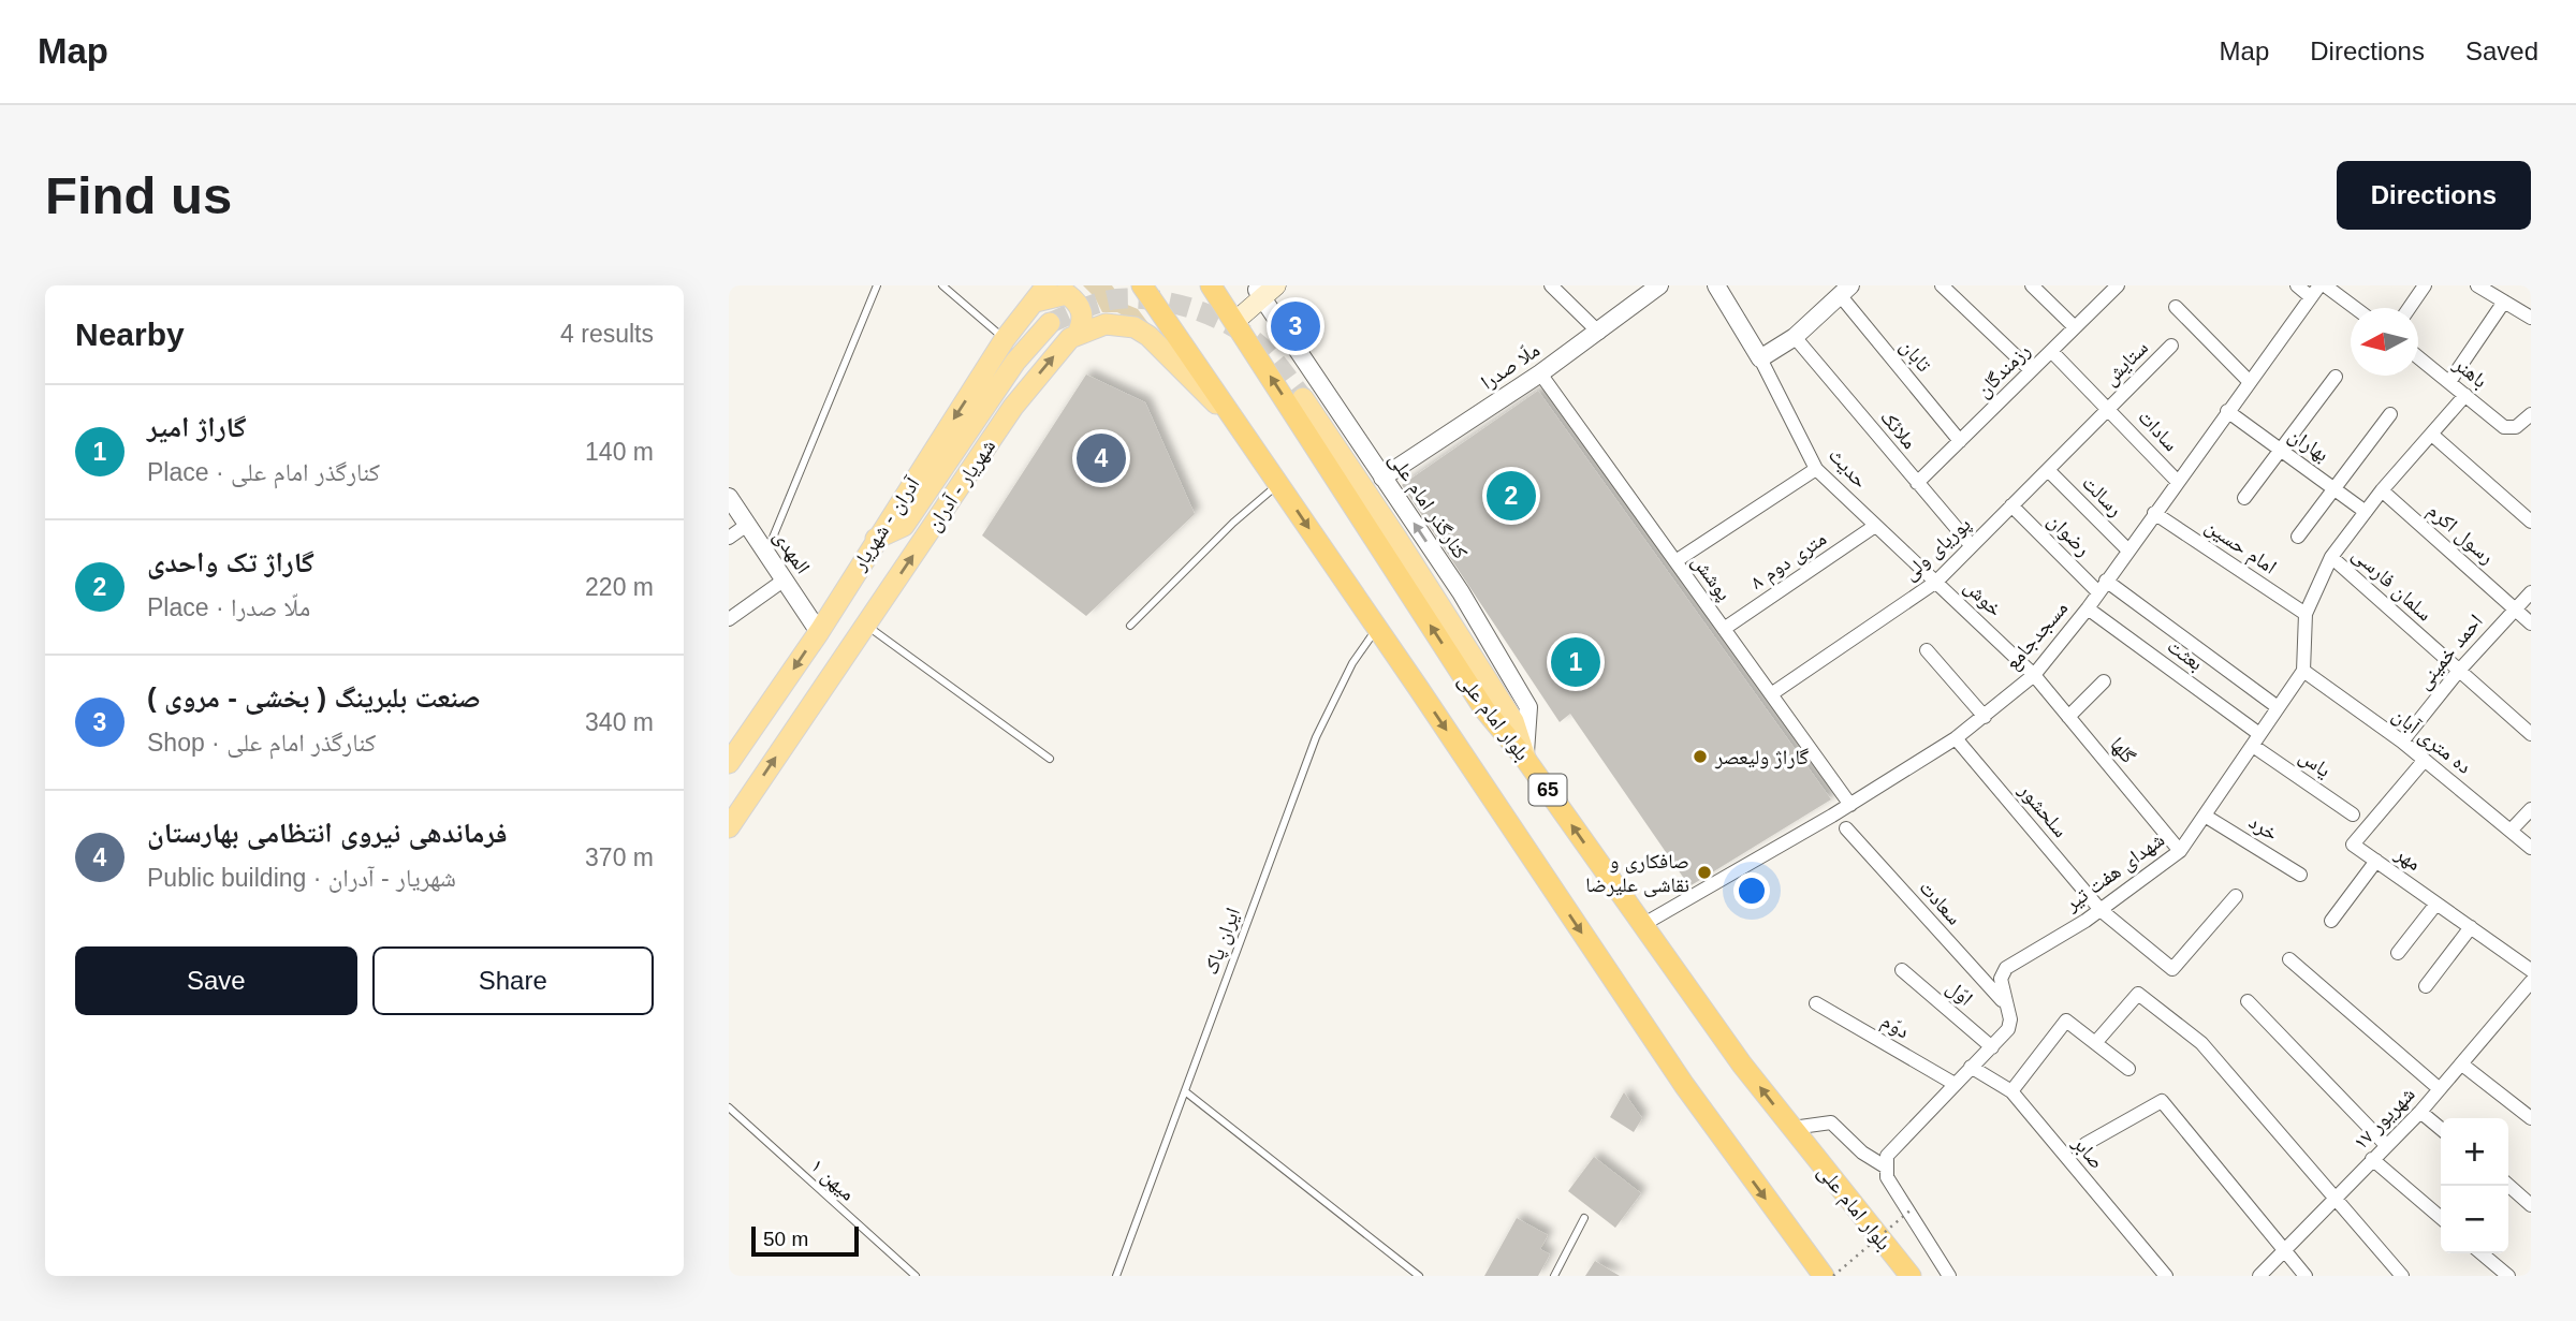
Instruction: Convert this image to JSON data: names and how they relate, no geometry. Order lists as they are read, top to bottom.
{
  "streets": {
    "highway": ["بلوار امام علی", "65"],
    "main road": ["شهریار - آدران", "آدران - شهریار"],
    "street": [
      "تابان",
      "ستایش",
      "ملّا صدرا",
      "رزمندگان",
      "باهنر",
      "ملائک",
      "سادات",
      "بهاران",
      "حدیث",
      "رسالت",
      "کنارگذر امام علی",
      "رسول اکرم",
      "رضوان",
      "امام حسین",
      "پوریای ولی",
      "المهدی",
      "۸ متری دوم",
      "پوشش",
      "سلمان فارسی",
      "خوش",
      "مسجدجامع",
      "احمد خمینی",
      "بعثت",
      "ده متری آبان",
      "گلها",
      "یاس",
      "سلحشور",
      "خرد",
      "مهر",
      "شهدای هفت تیر",
      "سعادت",
      "اوّل",
      "دوّم",
      "۱۷ شهریور",
      "صابر"
    ],
    "lane": ["ایران پاک", "میهن ۱"]
  },
  "crossings": [
    ["تابان", "رزمندگان"],
    ["ستایش", "سادات"],
    ["ستایش", "پوریای ولی"],
    ["ملّا صدرا", "کنارگذر امام علی"],
    ["ملّا صدرا", "پوشش"],
    ["رزمندگان", "ملائک"],
    ["رزمندگان", "سادات"],
    ["ملائک", "پوریای ولی"],
    ["سادات", "پوریای ولی"],
    ["سادات", "مسجدجامع"],
    ["بهاران", "مسجدجامع"],
    ["حدیث", "پوریای ولی"],
    ["حدیث", "۸ متری دوم"],
    ["حدیث", "خوش"],
    ["شهریار - آدران", "65"],
    ["رسالت", "پوریای ولی"],
    ["رسالت", "مسجدجامع"],
    ["کنارگذر امام علی", "بلوار امام علی"],
    ["آدران - شهریار", "المهدی"],
    ["رسول اکرم", "احمد خمینی"],
    ["رضوان", "پوریای ولی"],
    ["رضوان", "مسجدجامع"],
    ["رضوان", "شهدای هفت تیر"],
    ["امام حسین", "مسجدجامع"],
    ["پوریای ولی", "پوشش"],
    ["پوریای ولی", "خوش"],
    ["۸ متری دوم", "پوشش"],
    ["پوشش", "مسجدجامع"],
    ["سلمان فارسی", "احمد خمینی"],
    ["خوش", "مسجدجامع"],
    ["خوش", "گلها"],
    ["مسجدجامع", "بعثت"],
    ["مسجدجامع", "بلوار امام علی"],
    ["مسجدجامع", "گلها"],
    ["مسجدجامع", "سلحشور"],
    ["احمد خمینی", "ده متری آبان"],
    ["بعثت", "یاس"],
    ["بعثت", "شهدای هفت تیر"],
    ["ده متری آبان", "مهر"],
    ["ده متری آبان", "شهدای هفت تیر"],
    ["گلها", "شهدای هفت تیر"],
    ["یاس", "شهدای هفت تیر"],
    ["65", "ایران پاک"],
    ["سلحشور", "شهدای هفت تیر"],
    ["خرد", "شهدای هفت تیر"],
    ["شهدای هفت تیر", "سعادت"],
    ["شهدای هفت تیر", "اوّل"],
    ["شهدای هفت تیر", "دوّم"],
    ["شهدای هفت تیر", "صابر"]
  ],
  "one_way": ["کنارگذر امام علی"],
  "places": ["گاراژ ولیعصر", "صافکاری و نقاشی عليرضا"],
  "scale_bar": "50 m",
  "north": "left",
  "page": {
    "header": "Map",
    "nav": ["Map", "Directions", "Saved"],
    "buttons": [
      "Directions",
      ["Save", "Share"]
    ],
    "title": "Find us",
    "heading": ["Nearby", "4 results"],
    "pins": [
      "3",
      "4",
      "2",
      "1"
    ],
    "list": [
      {
        "mark": "1",
        "name": "گاراژ امیر",
        "note": "Place · کنارگذر امام علی",
        "value": "140 m"
      },
      {
        "mark": "2",
        "name": "گاراژ تک واحدی",
        "note": "Place · ملّا صدرا",
        "value": "220 m"
      },
      {
        "mark": "3",
        "name": "صنعت بلبرینگ ( بخشی - مروی )",
        "note": "Shop · کنارگذر امام علی",
        "value": "340 m"
      },
      {
        "mark": "4",
        "name": "فرماندهی نیروی انتظامی بهارستان",
        "note": "Public building · شهریار - آدران",
        "value": "370 m"
      }
    ],
    "map_buttons": ["+", "−"],
    "scale": "50 m"
  }
}
